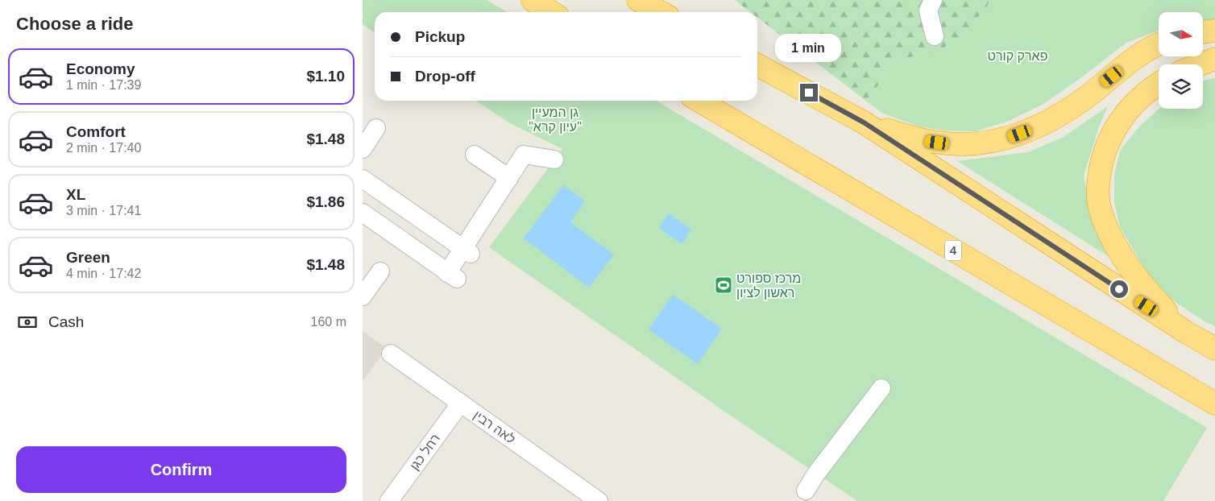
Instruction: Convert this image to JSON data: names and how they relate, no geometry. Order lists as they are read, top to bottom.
{
  "streets": {
    "highway": ["4"],
    "street": ["לאה רבין", "רחל כגן"]
  },
  "crossings": [
    ["לאה רבין", "רחל כגן"]
  ],
  "parks": ["פארק קורט", "גן המעיין \"עיון קרא\""],
  "places": {
    "sports": ["מרכז ספורט ראשון לציון"]
  },
  "north": "right",
  "page": {
    "heading": "Choose a ride",
    "banner": ["Pickup", "Drop-off"],
    "bubble": "1 min",
    "list": [
      {
        "name": "Economy",
        "note": "1 min · 17:39",
        "value": "$1.10"
      },
      {
        "name": "Comfort",
        "note": "2 min · 17:40",
        "value": "$1.48"
      },
      {
        "name": "XL",
        "note": "3 min · 17:41",
        "value": "$1.86"
      },
      {
        "name": "Green",
        "note": "4 min · 17:42",
        "value": "$1.48"
      }
    ],
    "pay": ["Cash", "160 m"],
    "buttons": "Confirm"
  }
}
